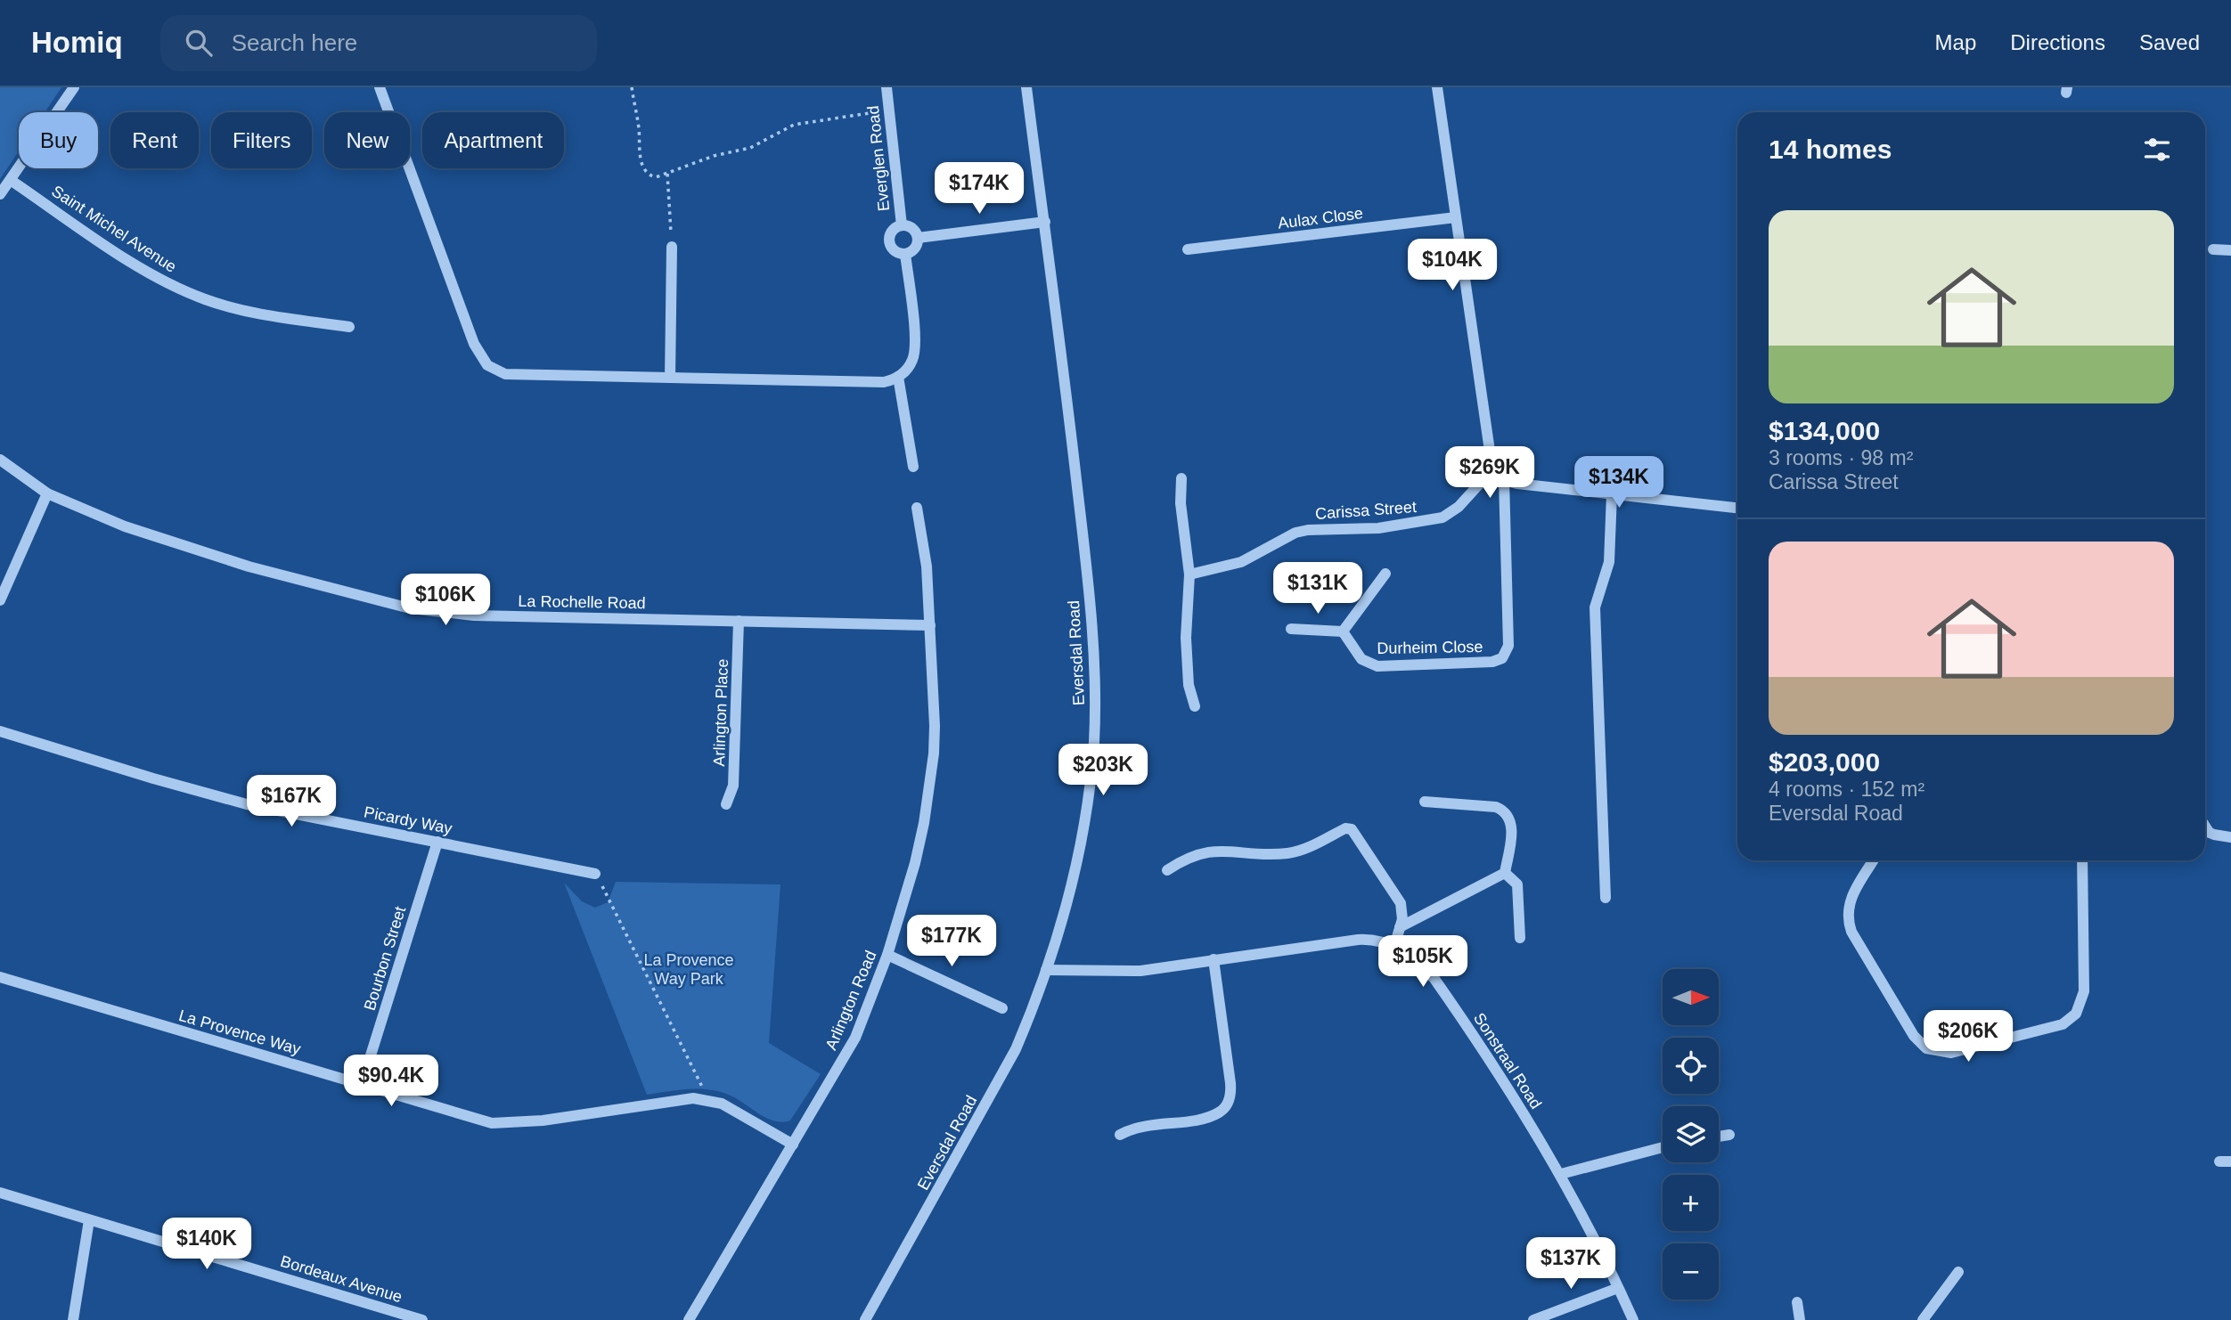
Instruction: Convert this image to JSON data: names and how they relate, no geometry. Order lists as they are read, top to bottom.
{
  "streets": {
    "street": [
      "Everglen Road",
      "Aulax Close",
      "Saint Michel Avenue",
      "Carissa Street",
      "La Rochelle Road",
      "Durheim Close",
      "Eversdal Road",
      "Arlington Place",
      "Picardy Way",
      "Bourbon Street",
      "Arlington Road",
      "La Provence Way",
      "Sonstraal Road",
      "Bordeaux Avenue"
    ]
  },
  "crossings": [
    ["La Rochelle Road", "Arlington Place"],
    ["La Rochelle Road", "Arlington Road"],
    ["Eversdal Road", "Sonstraal Road"],
    ["Picardy Way", "Bourbon Street"],
    ["Bourbon Street", "La Provence Way"],
    ["Arlington Road", "La Provence Way"]
  ],
  "parks": ["La Provence Way Park"],
  "north": "right",
  "page": {
    "header": "Homiq",
    "search": "Search here",
    "nav": ["Map", "Directions", "Saved"],
    "chip": [
      "Buy",
      "Rent",
      "Filters",
      "New",
      "Apartment"
    ],
    "heading": "14 homes",
    "price": [
      "$174K",
      "$104K",
      "$269K",
      "$134K",
      "$131K",
      "$106K",
      "$203K",
      "$167K",
      "$177K",
      "$105K",
      "$206K",
      "$90.4K",
      "$140K",
      "$137K"
    ],
    "list": [
      {
        "name": "$134,000",
        "note": "3 rooms · 98 m² · Carissa Street"
      },
      {
        "name": "$203,000",
        "note": "4 rooms · 152 m² · Eversdal Road"
      }
    ],
    "map_buttons": ["+", "−"]
  }
}
